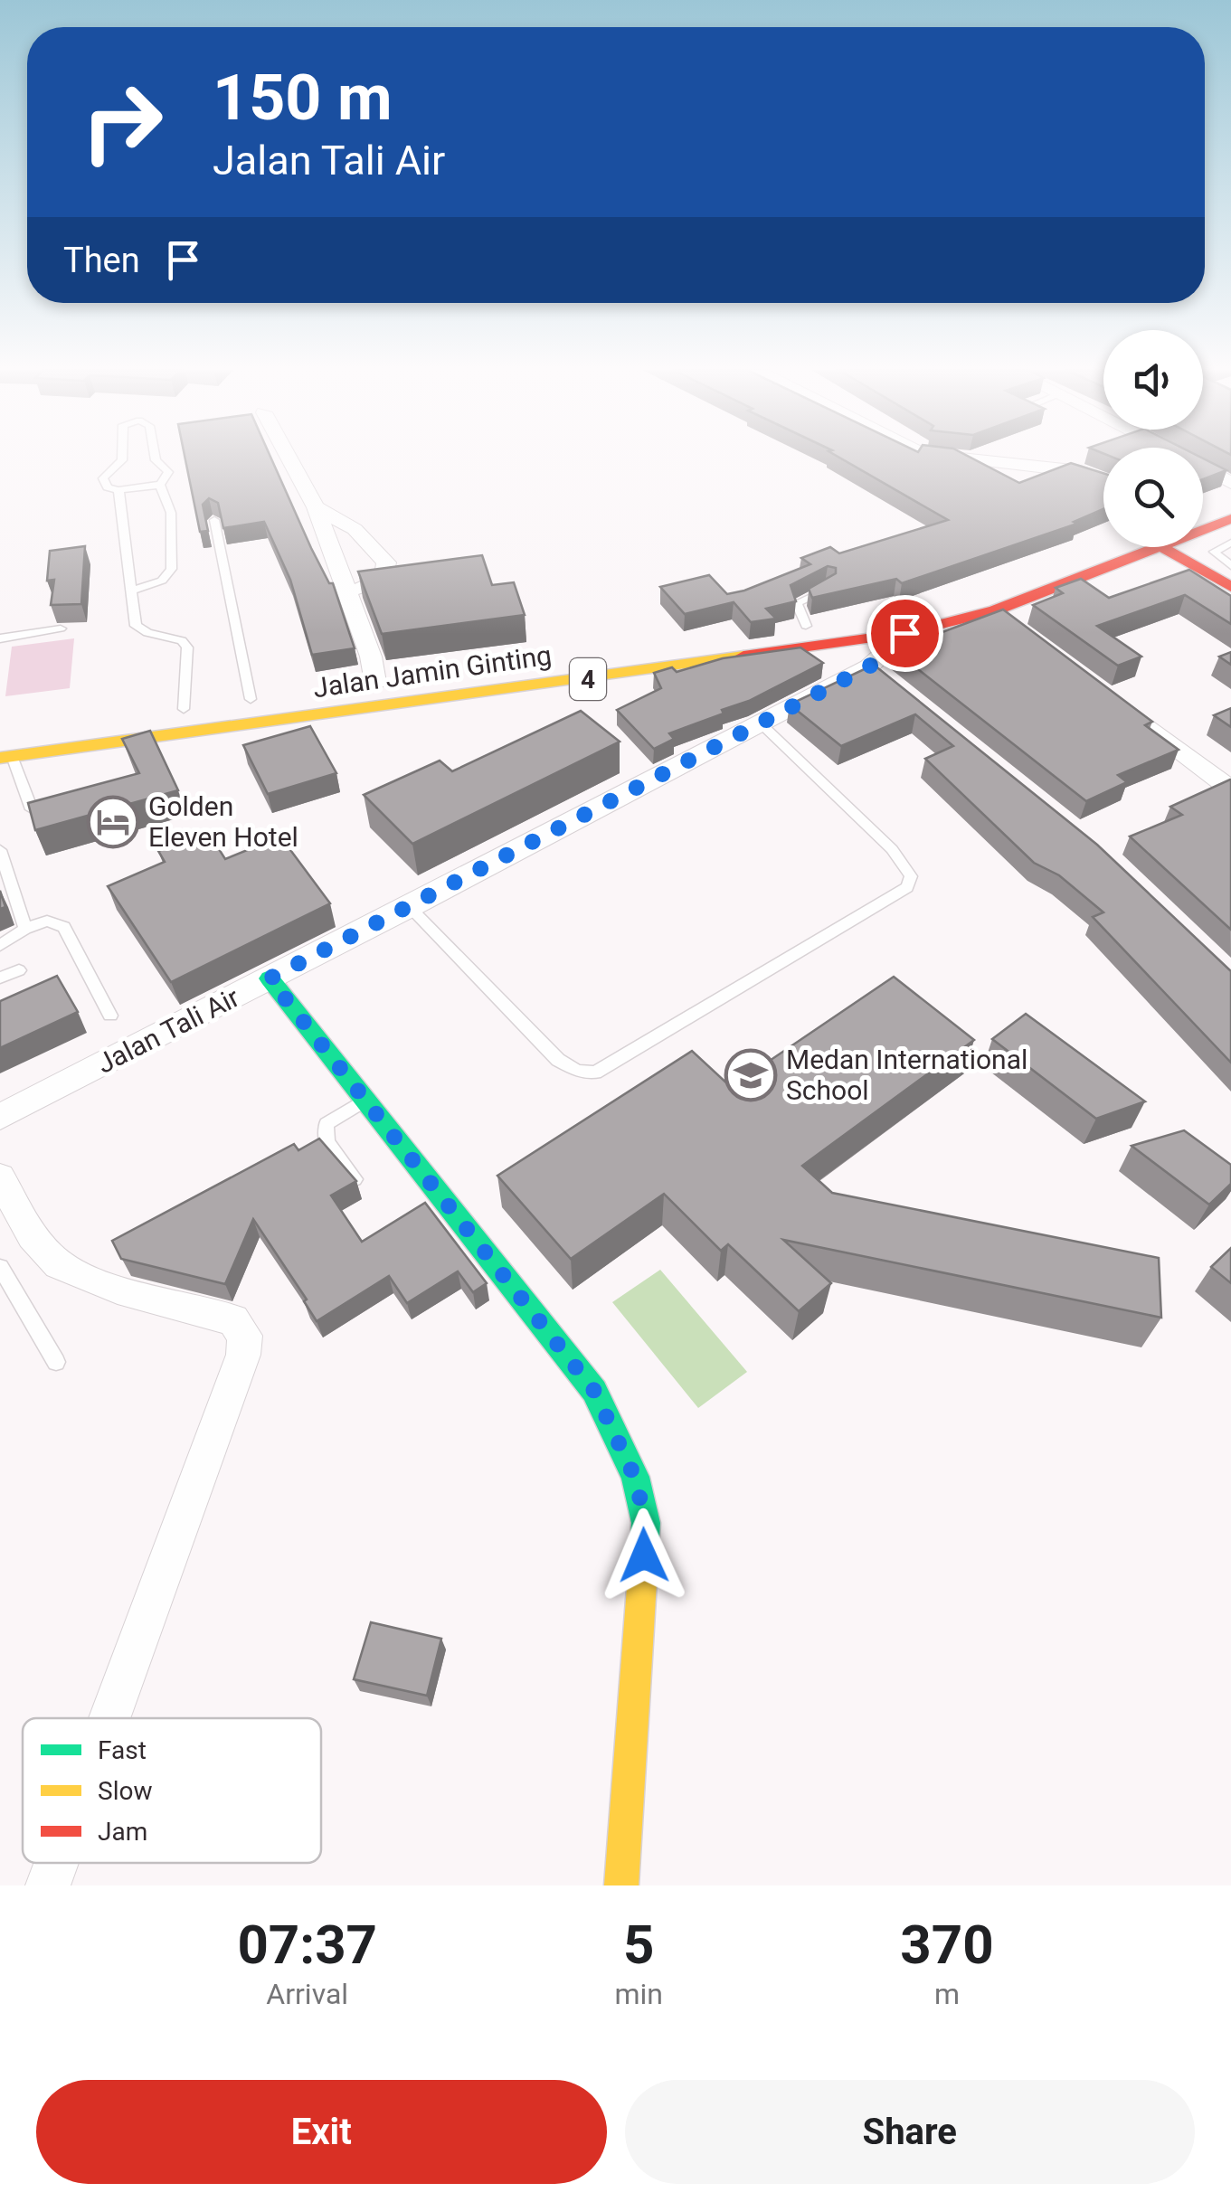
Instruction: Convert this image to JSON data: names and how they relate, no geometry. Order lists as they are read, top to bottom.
{
  "streets": {
    "main road": ["Jalan Jamin Ginting", "4"],
    "street": ["Jalan Tali Air"]
  },
  "crossings": [
    ["Jalan Jamin Ginting", "Jalan Tali Air"]
  ],
  "places": {
    "hotel": ["Golden Eleven Hotel"],
    "school or university": ["Medan International School"]
  },
  "legend": ["Fast", "Slow", "Jam"],
  "page": {
    "turn": ["150 m", "Jalan Tali Air"],
    "then": "Then",
    "eta": [
      "07:37",
      "Arrival",
      "5",
      "min",
      "370",
      "m"
    ],
    "buttons": ["Exit", "Share"]
  }
}
